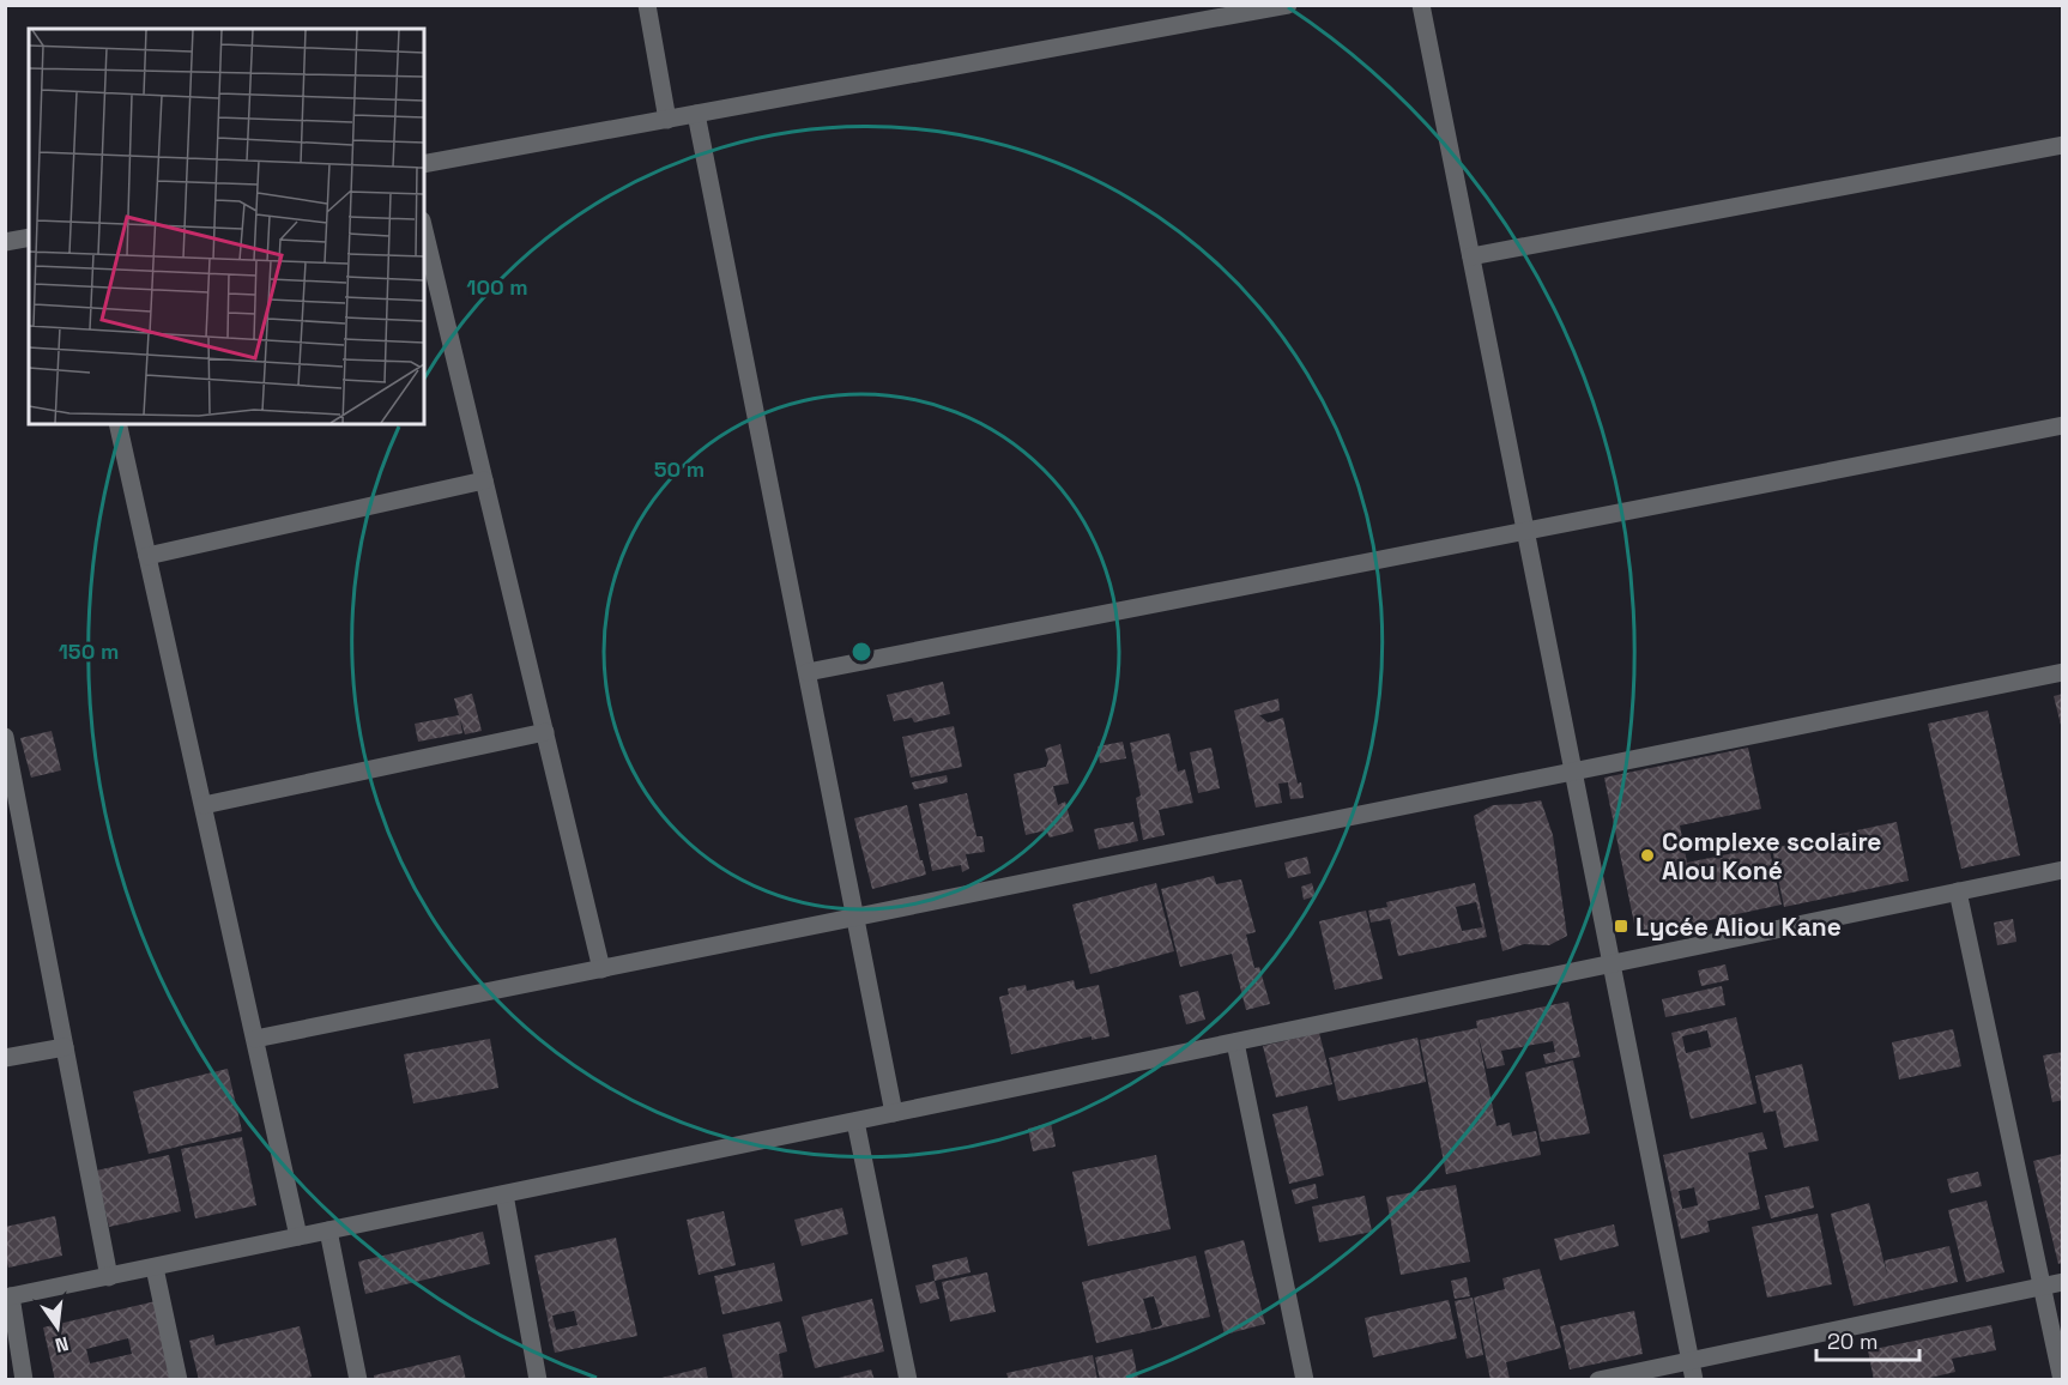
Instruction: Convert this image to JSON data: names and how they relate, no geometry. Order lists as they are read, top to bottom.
{
  "places": {
    "other": ["Complexe scolaire Alou Koné"],
    "transit": ["Lycée Aliou Kane"]
  },
  "scale_bar": "20 m",
  "north": "bottom",
  "rings": ["100 m", "50 m", "150 m"]
}
